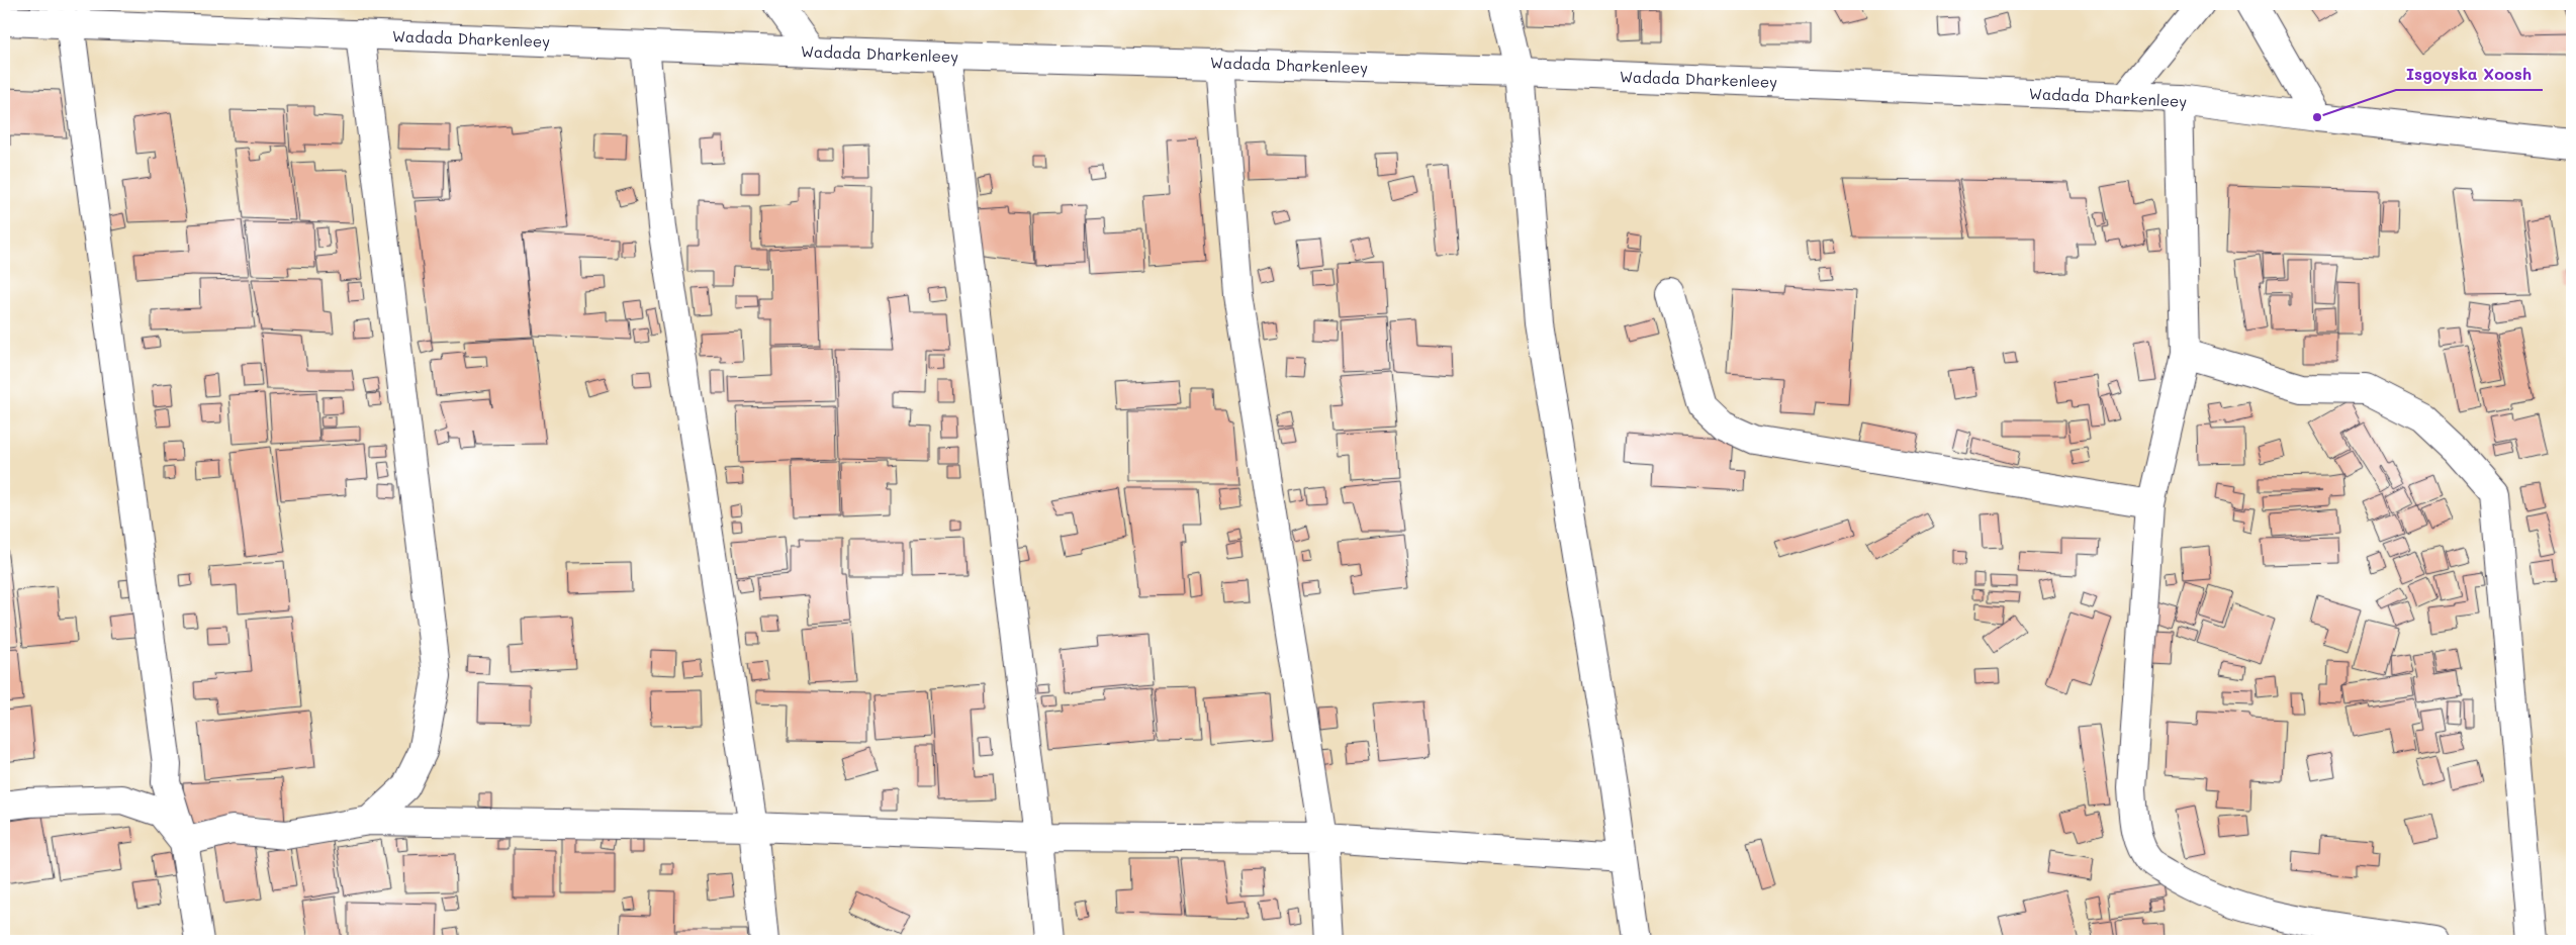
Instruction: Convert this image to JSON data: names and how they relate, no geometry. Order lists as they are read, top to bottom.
{
  "streets": {
    "street": ["Wadada Dharkenleey"]
  },
  "places": ["Isgoyska Xoosh"]
}
